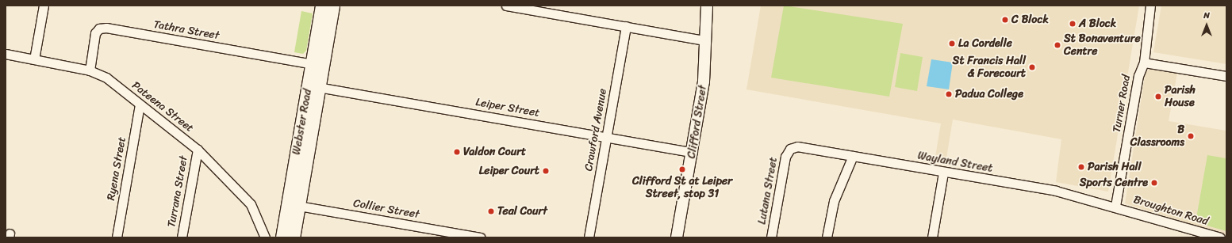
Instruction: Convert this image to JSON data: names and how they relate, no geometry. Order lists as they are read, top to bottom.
{
  "streets": {
    "main road": ["Webster Road"],
    "street": [
      "Tathra Street",
      "Turner Road",
      "Pateena Street",
      "Leiper Street",
      "Clifford Street",
      "Crawford Avenue",
      "Wayland Street",
      "Ryena Street",
      "Lutana Street",
      "Turrana Street",
      "Collier Street",
      "Broughton Road"
    ]
  },
  "crossings": [
    ["Tathra Street", "Pateena Street"],
    ["Tathra Street", "Webster Road"],
    ["Turner Road", "Wayland Street"],
    ["Turner Road", "Broughton Road"],
    ["Pateena Street", "Ryena Street"],
    ["Pateena Street", "Turrana Street"],
    ["Leiper Street", "Webster Road"],
    ["Leiper Street", "Clifford Street"],
    ["Leiper Street", "Crawford Avenue"],
    ["Webster Road", "Collier Street"],
    ["Wayland Street", "Lutana Street"],
    ["Wayland Street", "Broughton Road"]
  ],
  "places": [
    "C Block",
    "A Block",
    "La Cordelle",
    "St Bonaventure Centre",
    "St Francis Hall & Forecourt",
    "Padua College",
    "Parish House",
    "B Classrooms",
    "Valdon Court",
    "Parish Hall",
    "Clifford St at Leiper Street, stop 31",
    "Leiper Court",
    "Sports Centre",
    "Teal Court"
  ],
  "north": "top"
}
